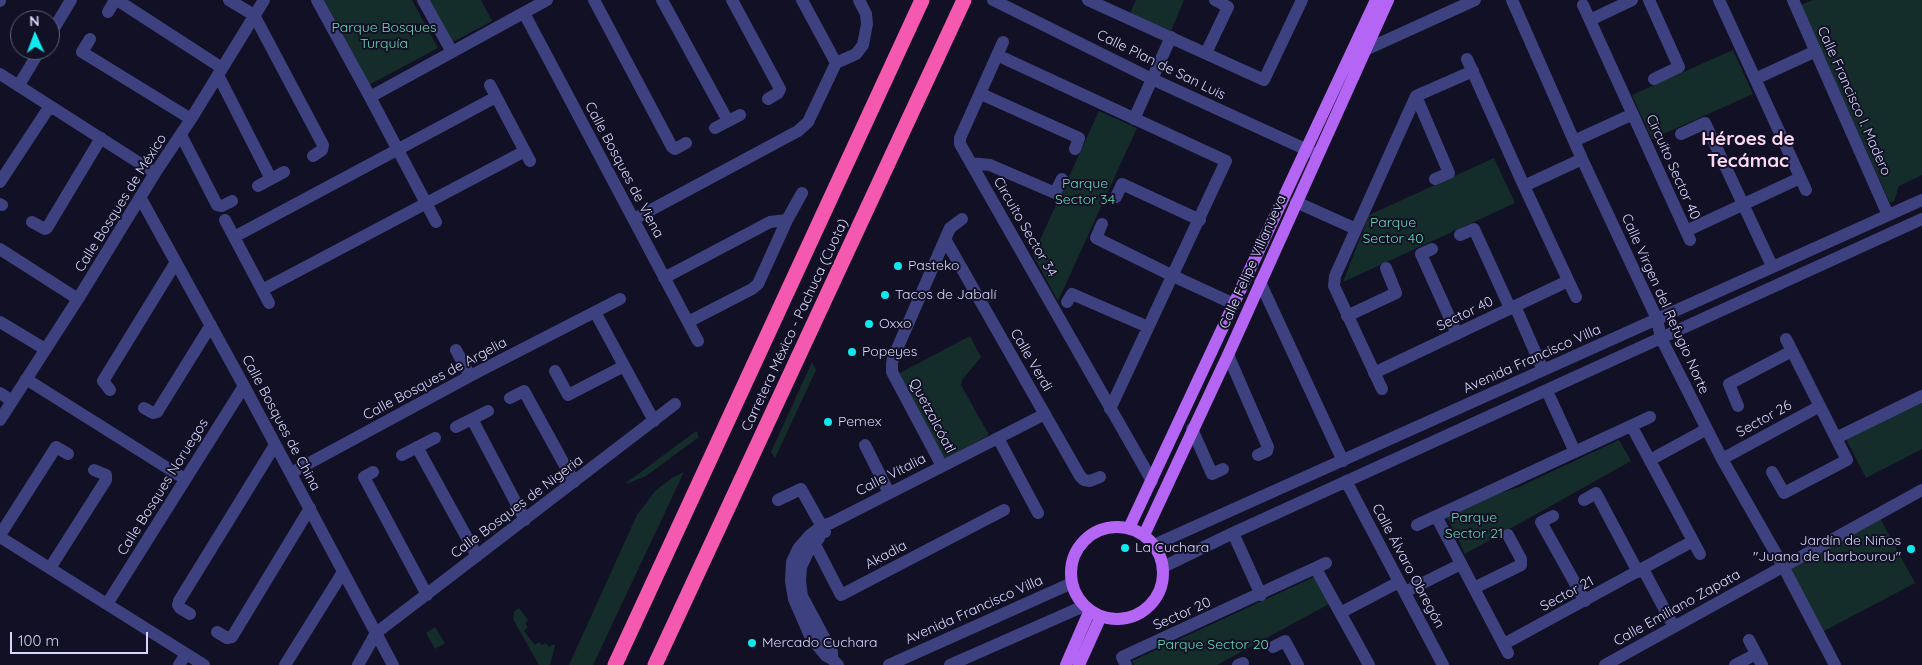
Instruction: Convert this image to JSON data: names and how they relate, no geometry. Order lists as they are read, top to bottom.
{
  "streets": {
    "highway": ["Carretera México - Pachuca (Cuota)"],
    "main road": ["Calle Felipe Villanueva"],
    "street": [
      "Calle Plan de San Luis",
      "Calle Francisco I. Madero",
      "Circuito Sector 40",
      "Calle Bosques de Viena",
      "Calle Bosques de México",
      "Circuito Sector 34",
      "Calle Virgen del Refugio Norte",
      "Sector 40",
      "Avenida Francisco Villa",
      "Calle Verdi",
      "Calle Bosques de Argelia",
      "Quetzalcóatl",
      "Sector 26",
      "Calle Bosques de China",
      "Calle Vitalia",
      "Calle Bosques Noruegos",
      "Calle Bosques de Nigeria",
      "Akadia",
      "Calle Álvaro Obregón",
      "Sector 21",
      "Calle Emiliano Zapata",
      "Sector 20"
    ]
  },
  "crossings": [
    ["Calle Plan de San Luis", "Calle Felipe Villanueva"],
    ["Calle Francisco I. Madero", "Avenida Francisco Villa"],
    ["Circuito Sector 40", "Calle Virgen del Refugio Norte"],
    ["Calle Bosques de México", "Calle Bosques de China"],
    ["Circuito Sector 34", "Calle Felipe Villanueva"],
    ["Calle Felipe Villanueva", "Avenida Francisco Villa"],
    ["Calle Virgen del Refugio Norte", "Avenida Francisco Villa"],
    ["Calle Virgen del Refugio Norte", "Sector 26"],
    ["Calle Virgen del Refugio Norte", "Calle Emiliano Zapata"],
    ["Calle Verdi", "Quetzalcóatl"],
    ["Calle Verdi", "Calle Vitalia"],
    ["Calle Bosques de Argelia", "Calle Bosques de China"],
    ["Quetzalcóatl", "Calle Vitalia"],
    ["Calle Bosques de China", "Calle Bosques Noruegos"],
    ["Calle Bosques de China", "Calle Bosques de Nigeria"],
    ["Calle Vitalia", "Akadia"]
  ],
  "districts": ["Héroes de Tecámac"],
  "parks": [
    "Parque Bosques Turquía",
    "Parque Sector 34",
    "Parque Sector 40",
    "Parque Sector 21",
    "Parque Sector 20"
  ],
  "places": [
    "Pasteko",
    "Tacos de Jabalí",
    "Oxxo",
    "Popeyes",
    "Pemex",
    "La Cuchara",
    "Jardín de Niños \"Juana de Ibarbourou\"",
    "Mercado Cuchara"
  ],
  "scale_bar": "100 m",
  "north": "top"
}
